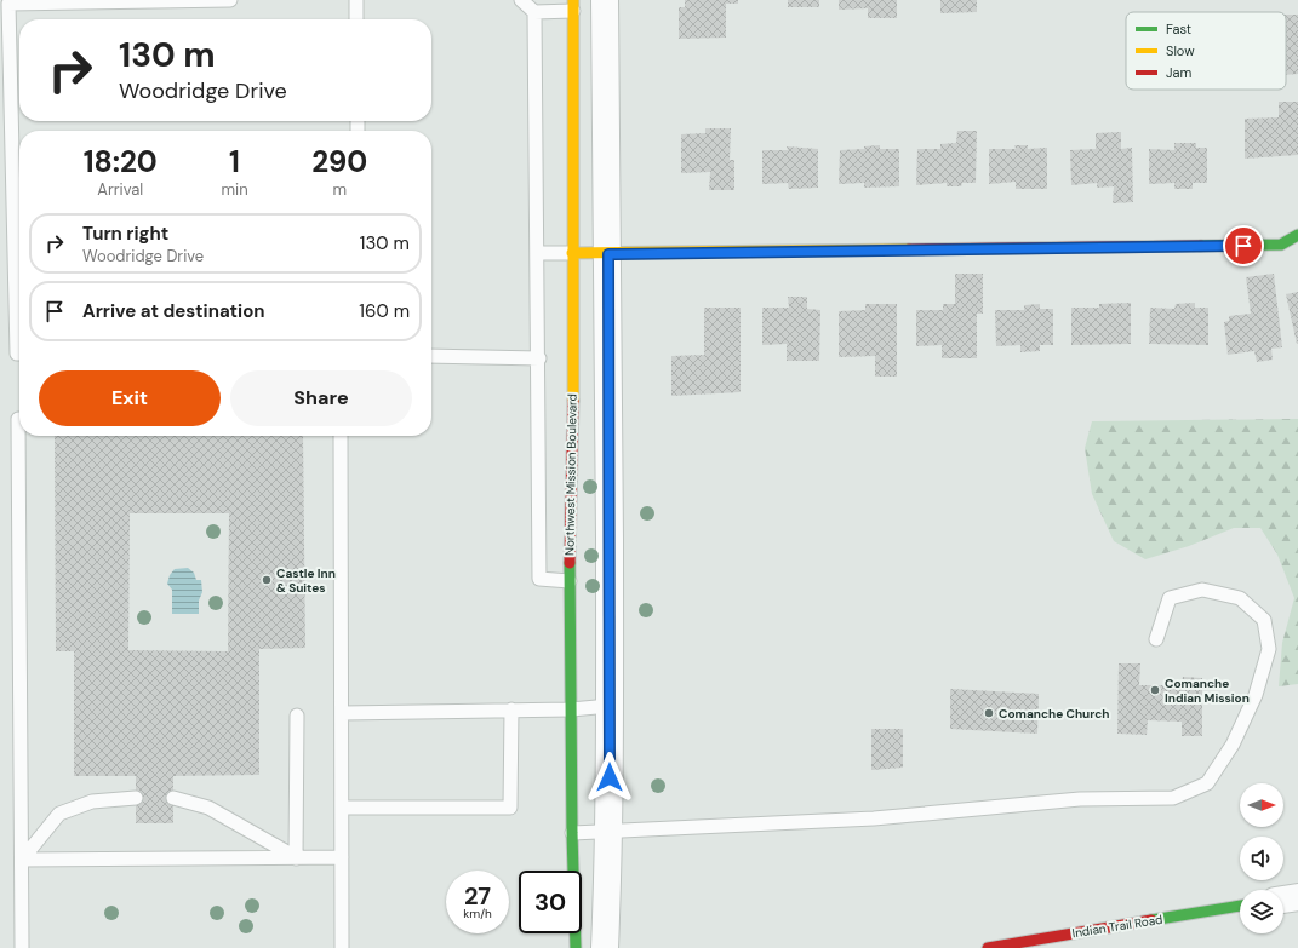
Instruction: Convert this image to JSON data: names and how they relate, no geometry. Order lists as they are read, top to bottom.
{
  "streets": {
    "street": ["Northwest Mission Boulevard", "Indian Trail Road"]
  },
  "places": ["Castle Inn & Suites", "Comanche Indian Mission", "Comanche Church"],
  "legend": ["Fast", "Slow", "Jam"],
  "north": "right",
  "page": {
    "turn": ["130 m", "Woodridge Drive"],
    "eta": [
      "18:20",
      "Arrival",
      "1",
      "min",
      "290",
      "m"
    ],
    "list": [
      {
        "name": "Turn right",
        "note": "Woodridge Drive",
        "value": "130 m"
      },
      {
        "name": "Arrive at destination",
        "value": "160 m"
      }
    ],
    "buttons": ["Exit", "Share"],
    "speed": "27 km/h",
    "limit": "30"
  }
}
